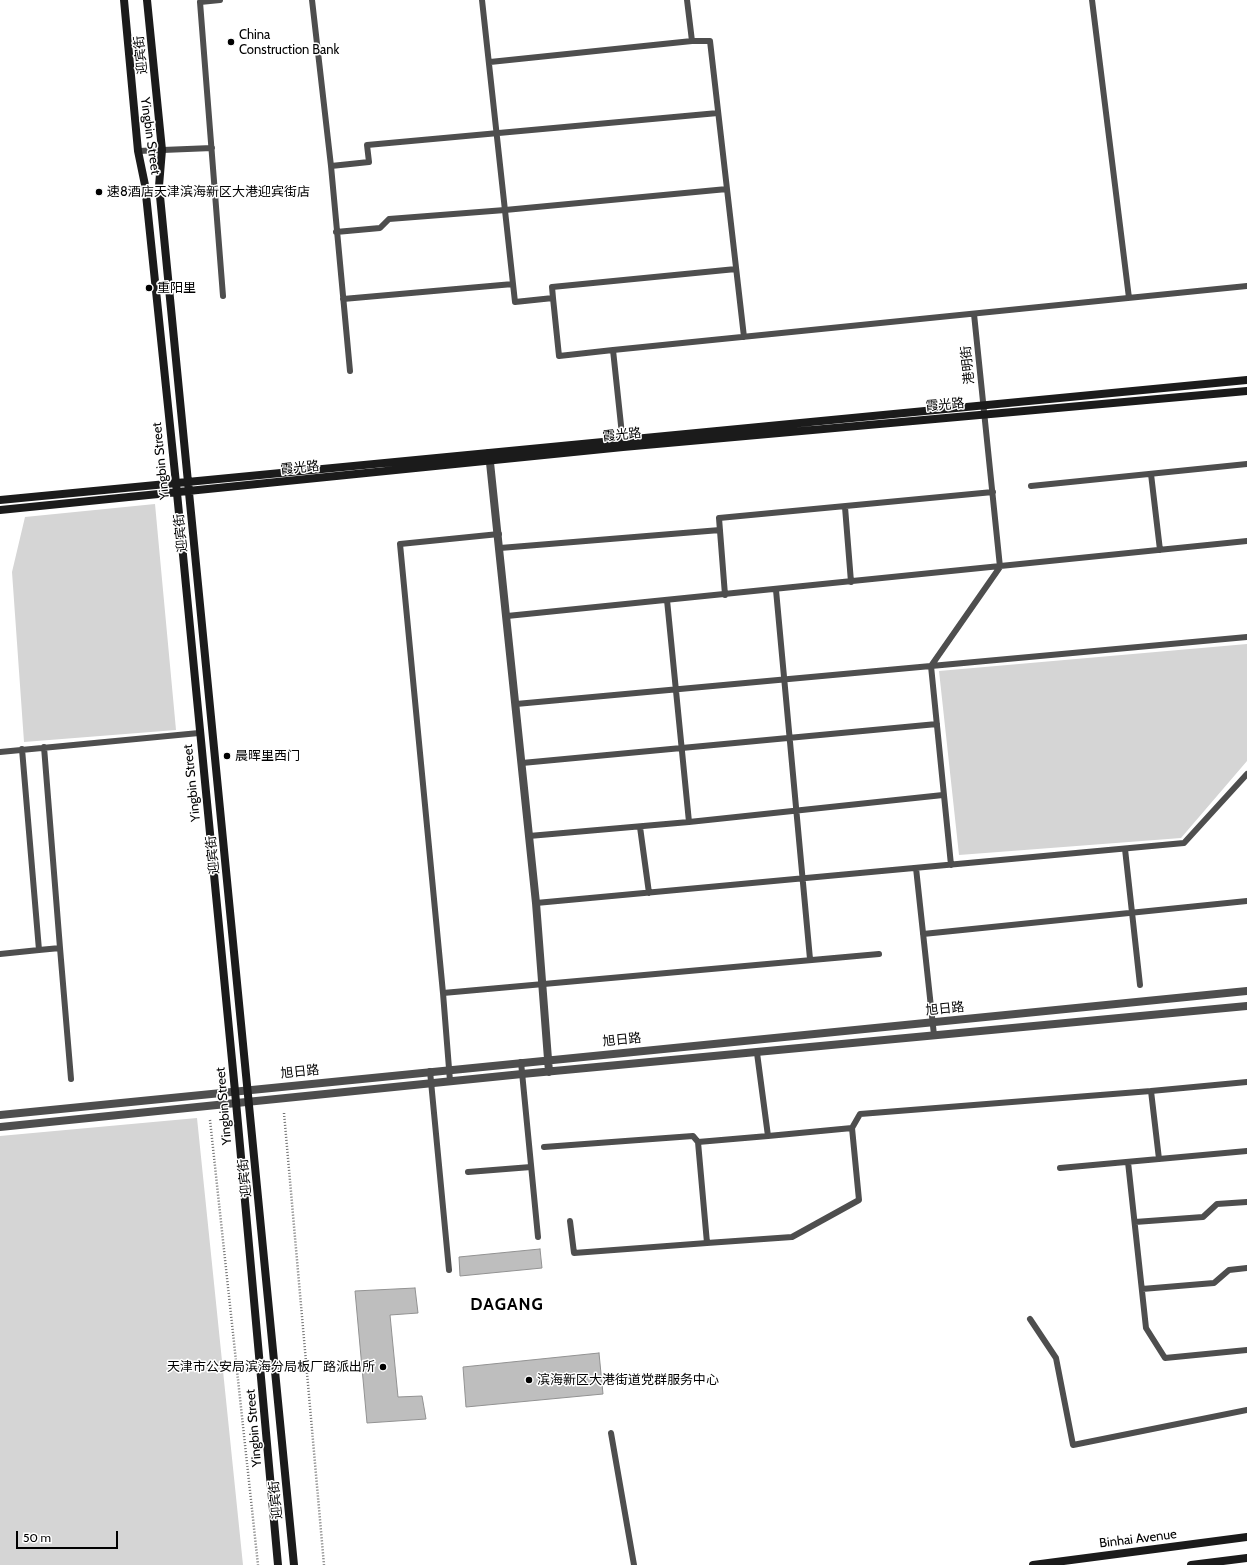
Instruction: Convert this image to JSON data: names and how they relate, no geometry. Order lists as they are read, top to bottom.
{
  "streets": {
    "main road": [
      "迎宾街",
      "Yingbin Street",
      "霞光路",
      "Binhai Avenue"
    ],
    "street": ["旭日路"],
    "lane": ["港明街"]
  },
  "crossings": [
    ["迎宾街", "霞光路"],
    ["迎宾街", "旭日路"],
    ["Yingbin Street", "霞光路"],
    ["Yingbin Street", "旭日路"],
    ["港明街", "霞光路"]
  ],
  "districts": ["DAGANG"],
  "places": [
    "China Construction Bank",
    "速8酒店天津滨海新区大港迎宾街店",
    "重阳里",
    "晨晖里西门",
    "天津市公安局滨海分局板厂路派出所",
    "滨海新区大港街道党群服务中心"
  ],
  "scale_bar": "50 m"
}
